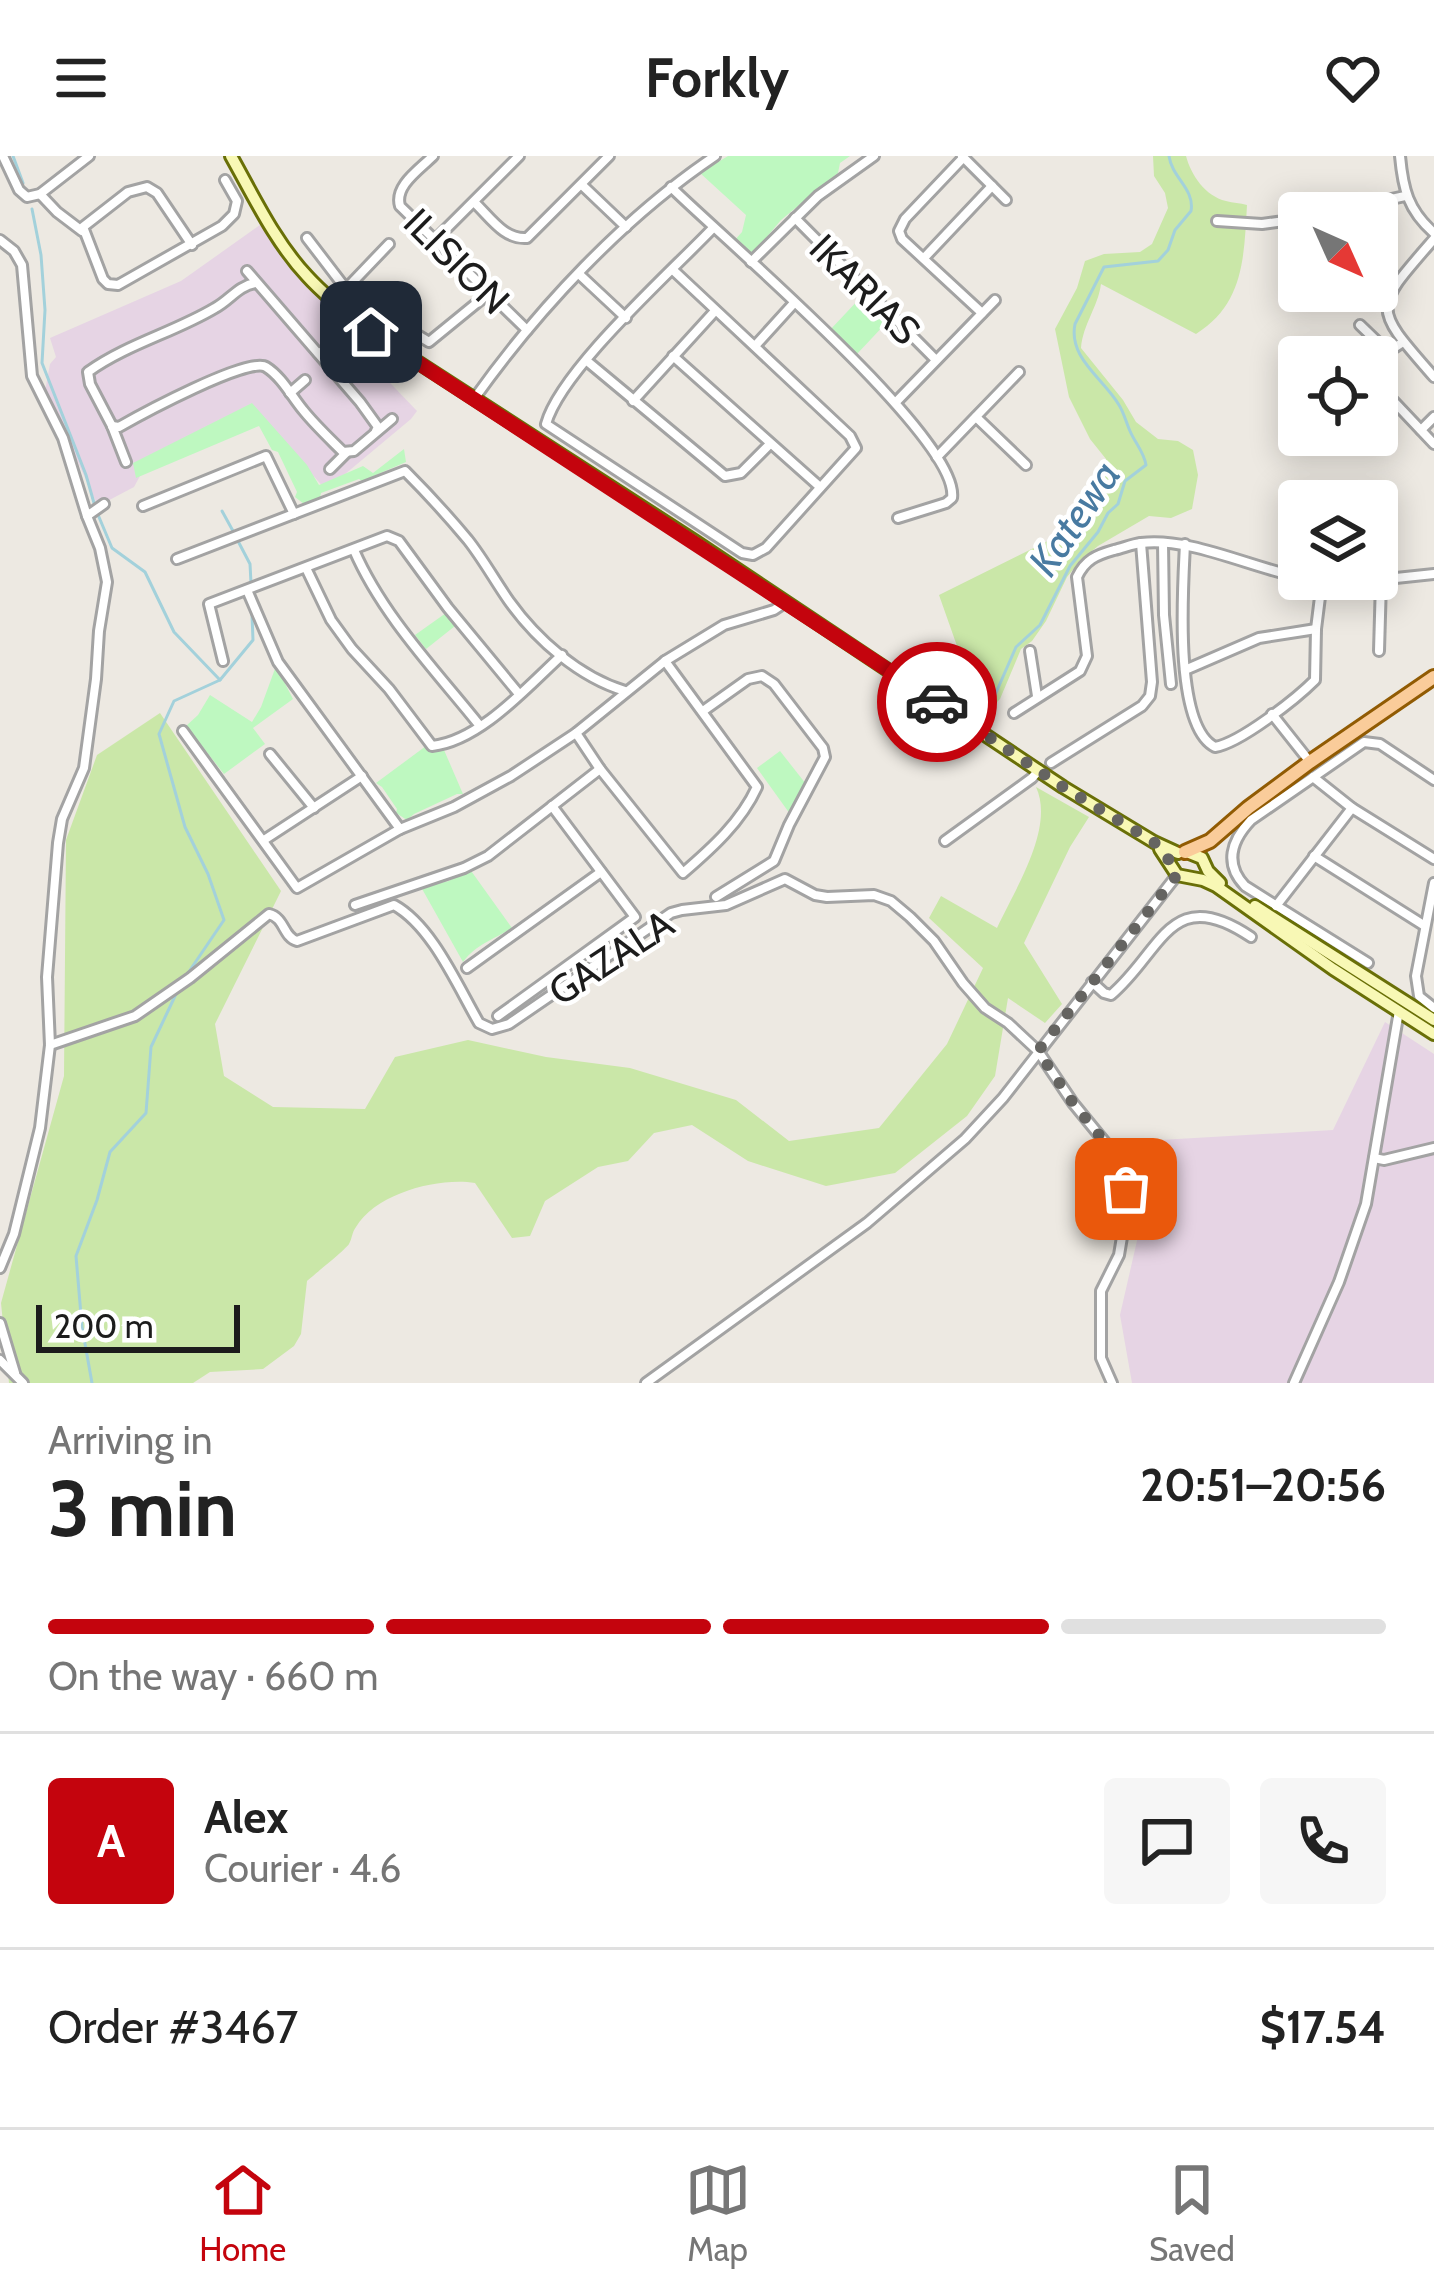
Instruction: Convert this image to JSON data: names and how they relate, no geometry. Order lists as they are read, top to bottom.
{
  "streets": {
    "street": ["ILISION", "IKARIAS", "GAZALA"]
  },
  "water": ["Katewa"],
  "scale_bar": "200 m",
  "north": "bottom right",
  "page": {
    "header": "Forkly",
    "scale": "200 m",
    "heading": ["3 min", "Arriving in", "20:51–20:56"],
    "panel": [
      "Alex",
      "Courier · 4.6",
      "Order #3467",
      "$17.54"
    ],
    "bar": "On the way · 660 m",
    "round": "A",
    "tabs": ["Home", "Map", "Saved"]
  }
}
